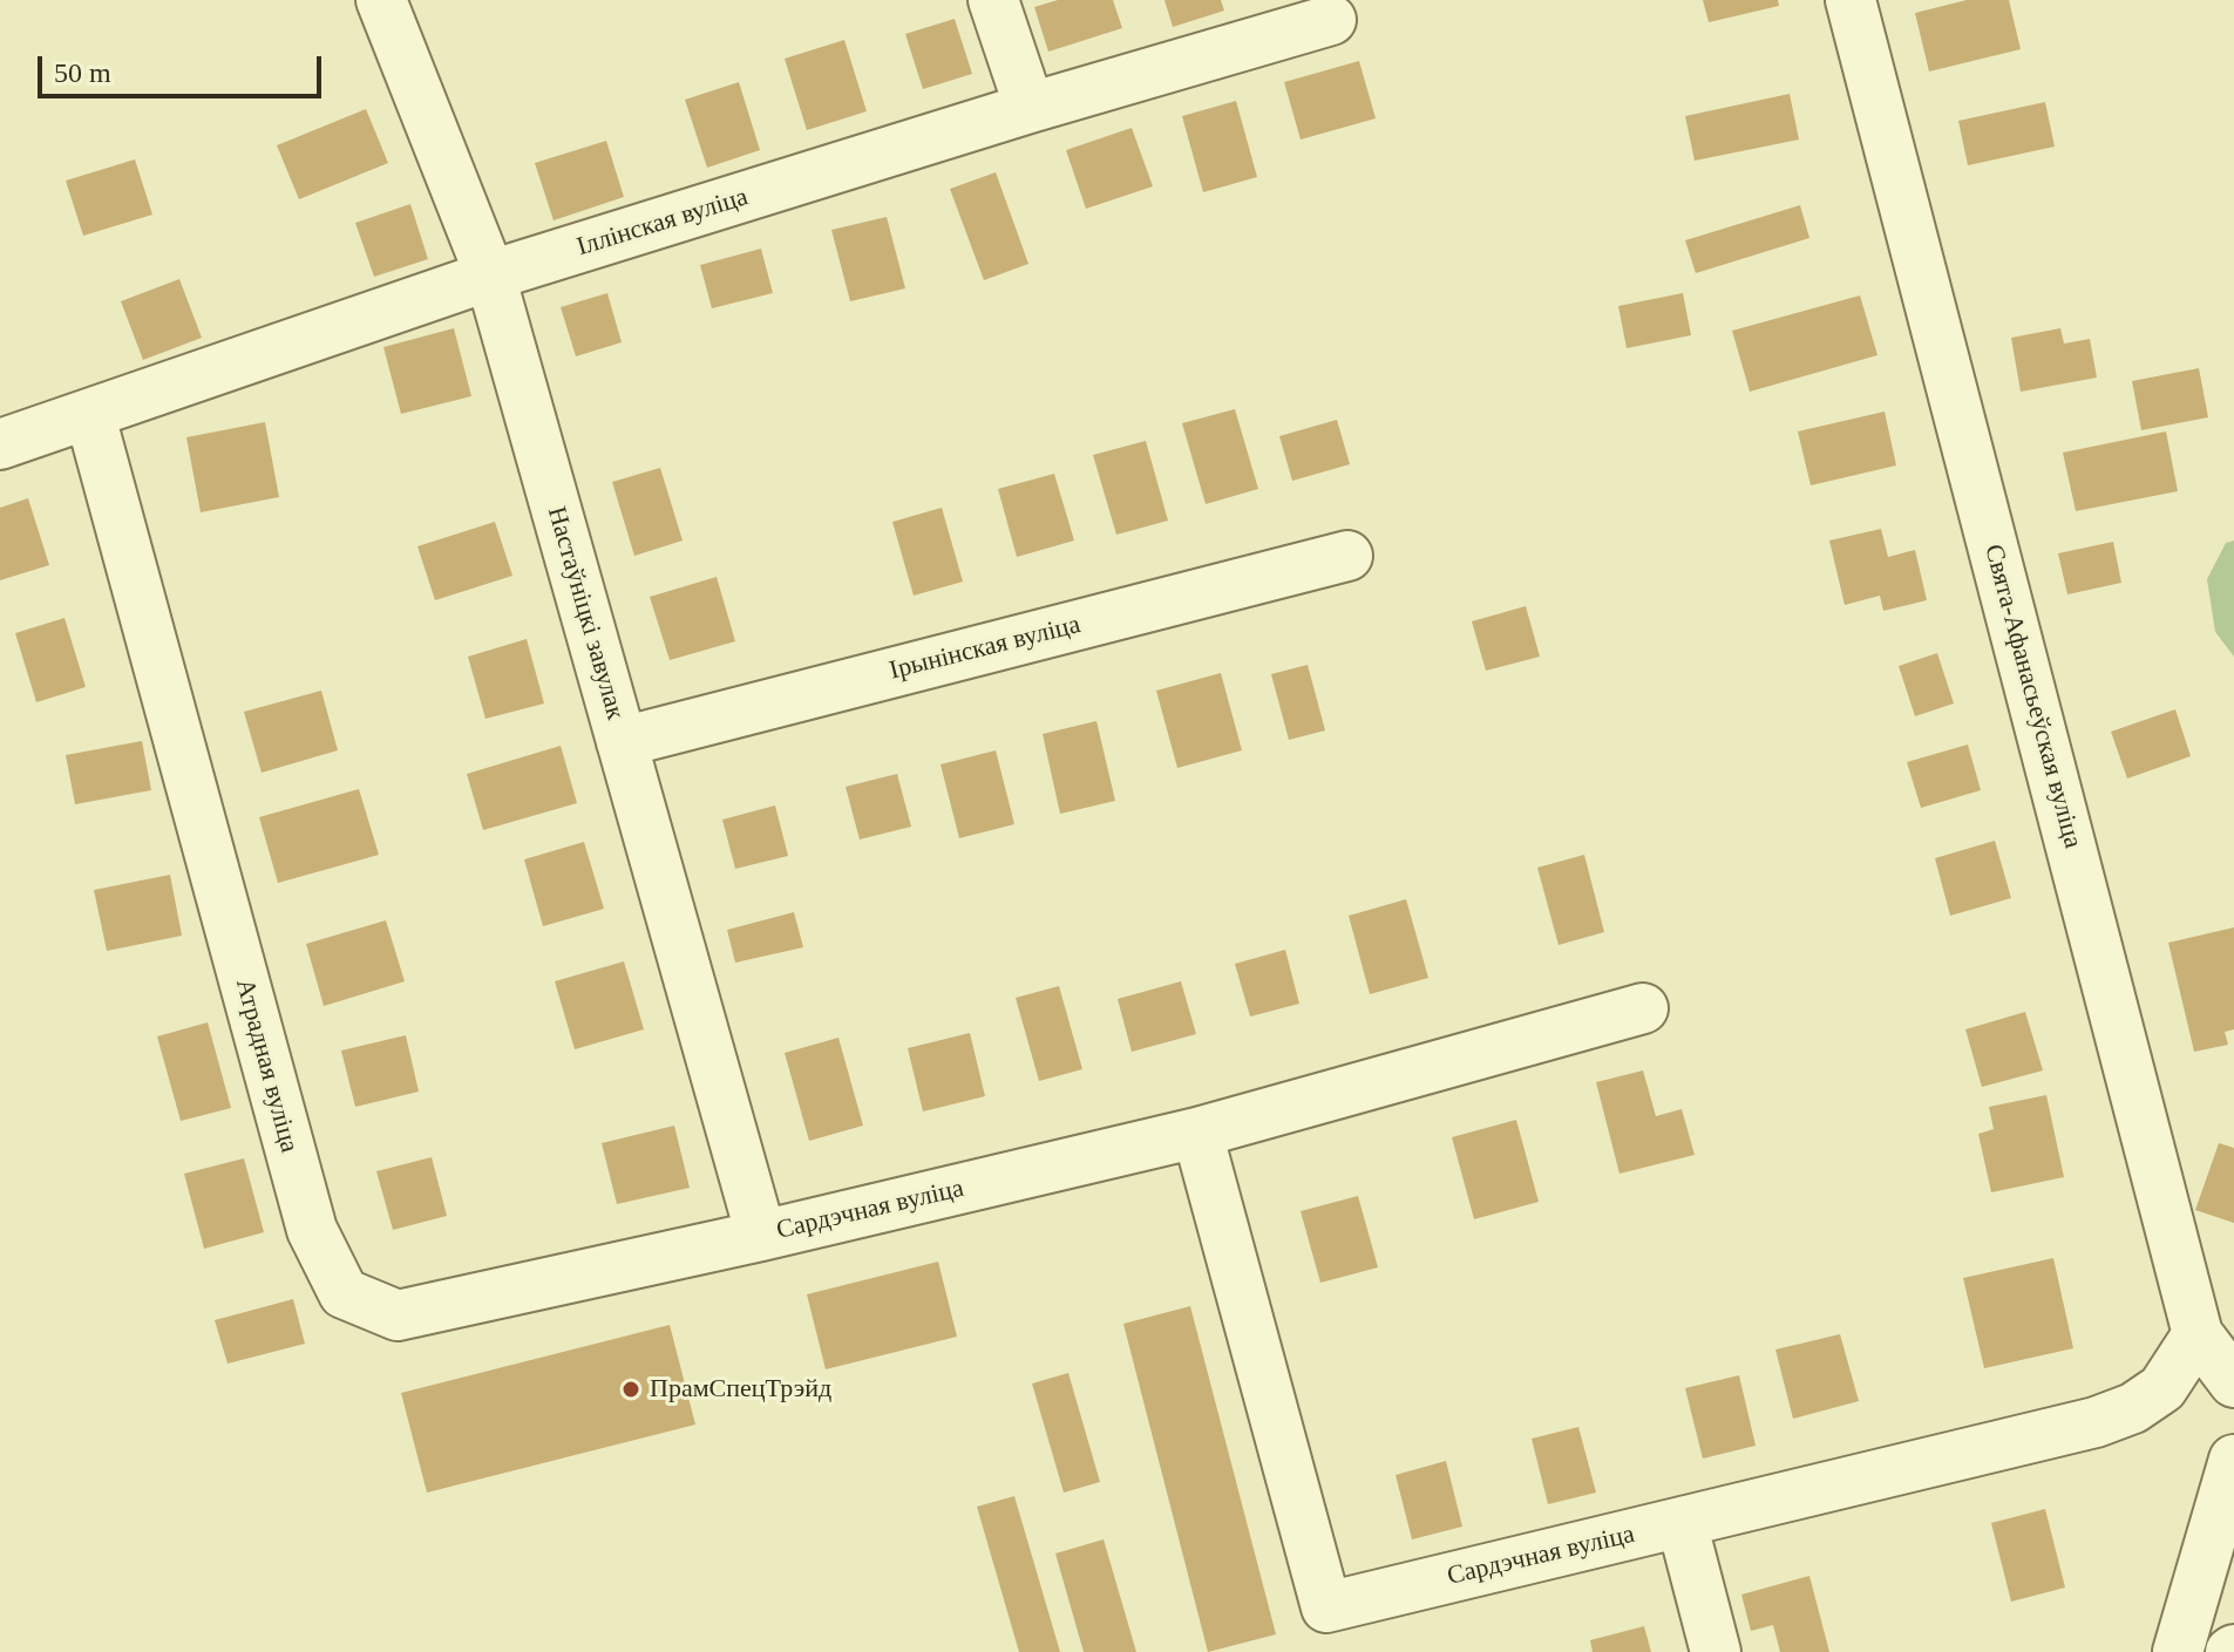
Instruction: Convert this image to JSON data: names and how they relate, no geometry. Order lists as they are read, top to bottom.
{
  "streets": {
    "street": [
      "Іллінская вуліца",
      "Настаўніцкі завулак",
      "Ірынінская вуліца",
      "Свята-Афанасьеўская вуліца",
      "Атрадная вуліца",
      "Сардэчная вуліца"
    ]
  },
  "crossings": [
    ["Іллінская вуліца", "Настаўніцкі завулак"],
    ["Іллінская вуліца", "Атрадная вуліца"],
    ["Настаўніцкі завулак", "Ірынінская вуліца"],
    ["Настаўніцкі завулак", "Атрадная вуліца"],
    ["Настаўніцкі завулак", "Сардэчная вуліца"],
    ["Свята-Афанасьеўская вуліца", "Сардэчная вуліца"],
    ["Атрадная вуліца", "Сардэчная вуліца"]
  ],
  "places": ["ПрамСпецТрэйд"],
  "scale_bar": "50 m"
}
